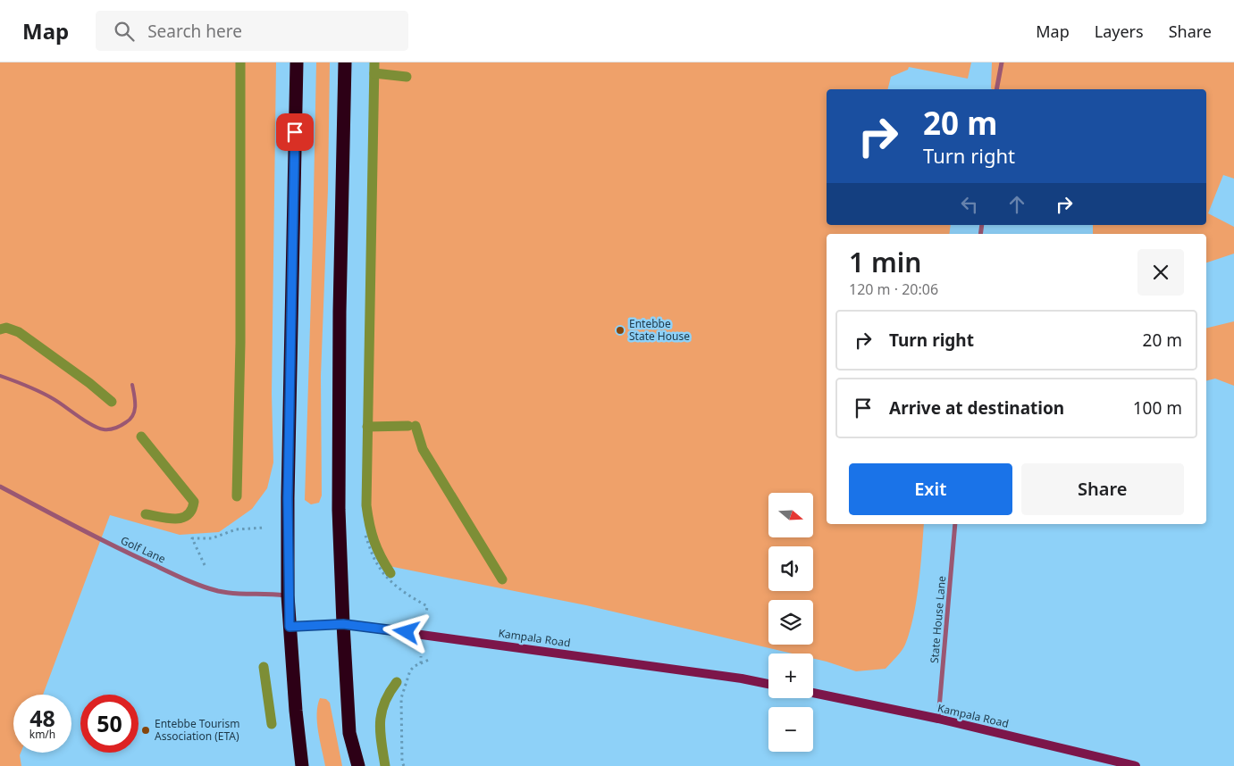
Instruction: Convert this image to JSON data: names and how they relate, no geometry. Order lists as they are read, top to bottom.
{
  "streets": {
    "main road": ["Kampala Road"],
    "street": ["Golf Lane", "State House Lane"]
  },
  "crossings": [
    ["State House Lane", "Kampala Road"]
  ],
  "places": ["Entebbe State House", "Entebbe Tourism Association (ETA)"],
  "north": "right",
  "page": {
    "header": "Map",
    "search": "Search here",
    "nav": ["Map", "Layers", "Share"],
    "turn": ["20 m", "Turn right"],
    "heading": ["1 min", "120 m · 20:06"],
    "list": [
      {
        "name": "Turn right",
        "value": "20 m"
      },
      {
        "name": "Arrive at destination",
        "value": "100 m"
      }
    ],
    "buttons": ["Exit", "Share"],
    "map_buttons": ["+", "−"],
    "speed": "48 km/h",
    "limit": "50"
  }
}
